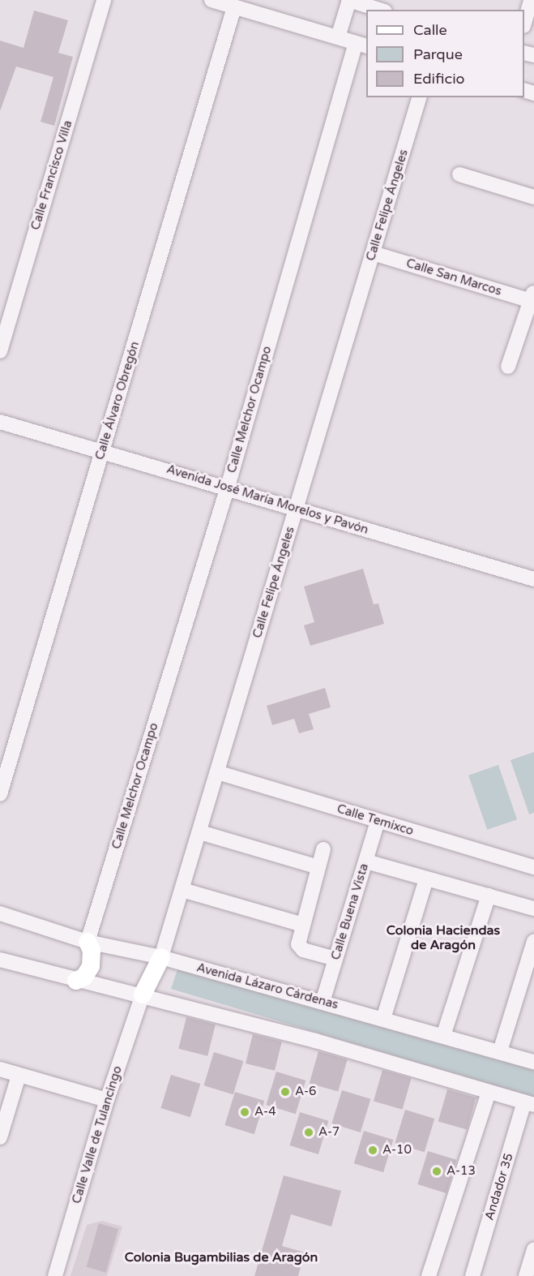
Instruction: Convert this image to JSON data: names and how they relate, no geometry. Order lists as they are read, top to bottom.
{
  "streets": {
    "street": [
      "Calle Francisco Villa",
      "Calle Felipe Ángeles",
      "Calle San Marcos",
      "Calle Álvaro Obregón",
      "Calle Melchor Ocampo",
      "Avenida José María Morelos y Pavón",
      "Calle Temixco",
      "Calle Buena Vista",
      "Avenida Lázaro Cárdenas",
      "Calle Valle de Tulancingo",
      "Andador 35"
    ]
  },
  "crossings": [
    ["Calle Felipe Ángeles", "Calle San Marcos"],
    ["Calle Felipe Ángeles", "Avenida José María Morelos y Pavón"],
    ["Calle Felipe Ángeles", "Calle Temixco"],
    ["Calle Felipe Ángeles", "Avenida Lázaro Cárdenas"],
    ["Calle Álvaro Obregón", "Avenida José María Morelos y Pavón"],
    ["Calle Melchor Ocampo", "Avenida José María Morelos y Pavón"],
    ["Calle Melchor Ocampo", "Avenida Lázaro Cárdenas"],
    ["Calle Temixco", "Calle Buena Vista"],
    ["Calle Buena Vista", "Avenida Lázaro Cárdenas"]
  ],
  "districts": ["Colonia Haciendas de Aragón", "Colonia Bugambilias de Aragón"],
  "places": [
    "A-6",
    "A-4",
    "A-7",
    "A-10",
    "A-13"
  ],
  "legend": ["Calle", "Parque", "Edificio"]
}
